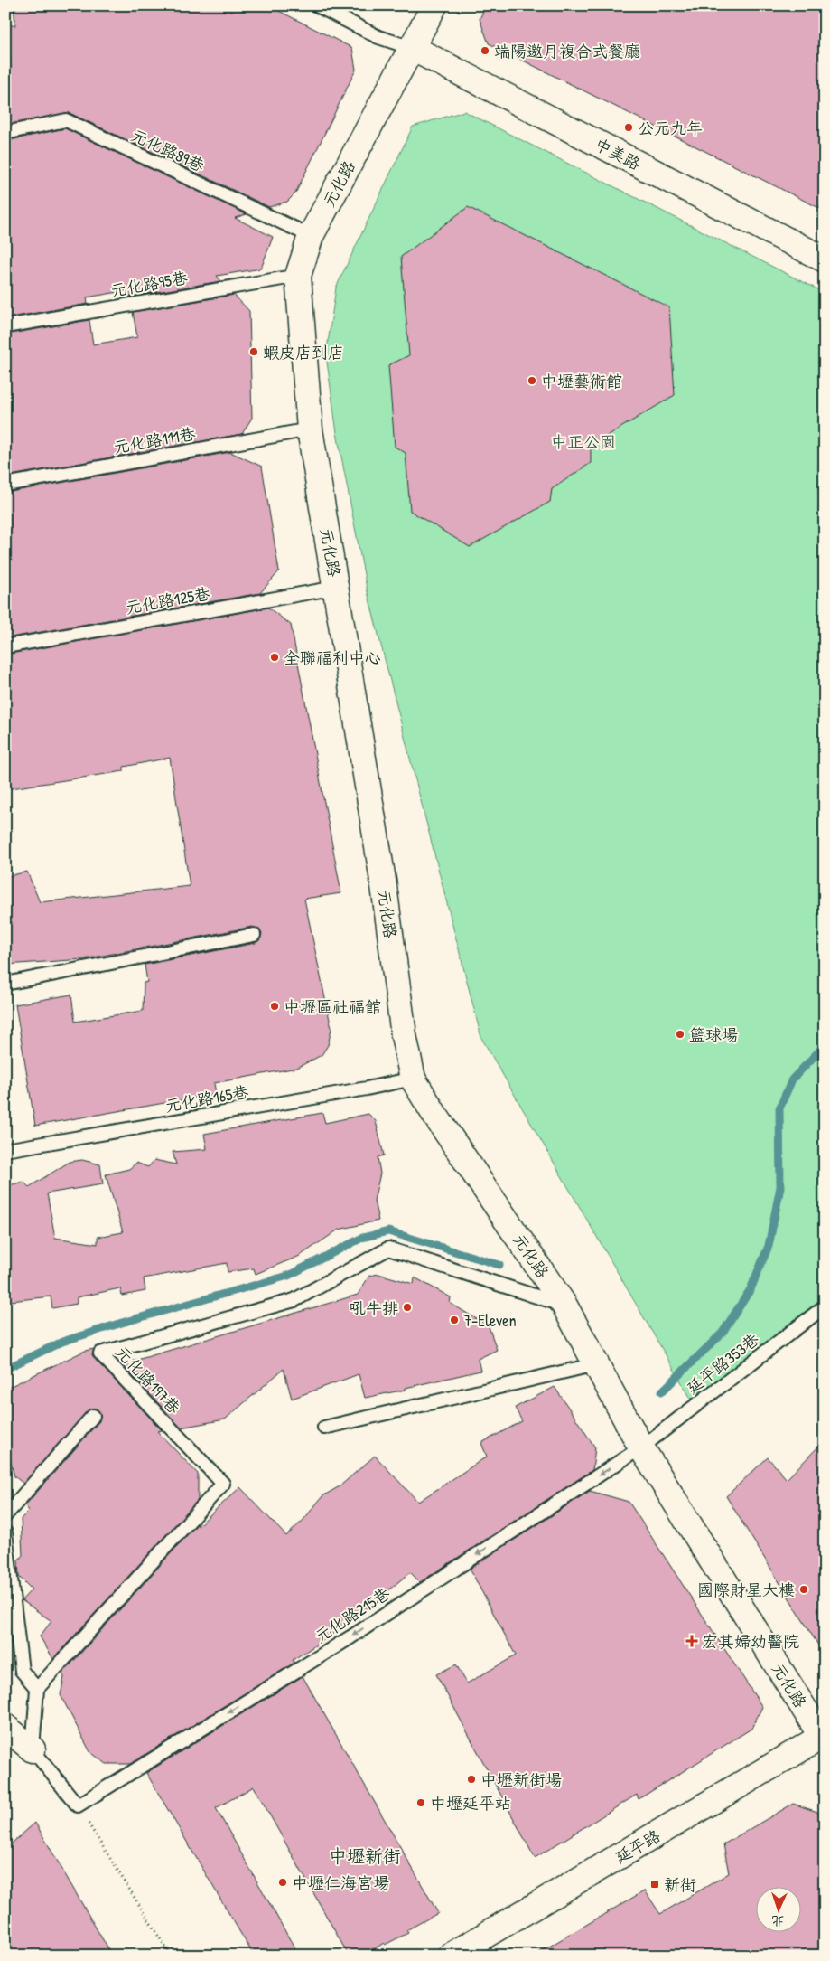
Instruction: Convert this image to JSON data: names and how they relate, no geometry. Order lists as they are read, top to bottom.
{
  "streets": {
    "street": ["中美路", "元化路", "延平路"],
    "lane": [
      "元化路89巷",
      "元化路95巷",
      "元化路111巷",
      "元化路125巷",
      "元化路165巷",
      "延平路353巷",
      "元化路197巷",
      "元化路215巷"
    ]
  },
  "crossings": [
    ["元化路89巷", "元化路"],
    ["中美路", "元化路"],
    ["元化路", "元化路95巷"],
    ["元化路", "元化路111巷"],
    ["元化路", "元化路125巷"],
    ["元化路", "元化路165巷"],
    ["元化路", "延平路353巷"],
    ["元化路", "元化路197巷"],
    ["元化路", "元化路215巷"],
    ["元化路", "延平路"],
    ["延平路353巷", "元化路215巷"]
  ],
  "one_way": ["元化路215巷"],
  "districts": ["中壢新街"],
  "parks": ["中正公園"],
  "places": {
    "other": [
      "端陽邀月複合式餐廳",
      "公元九年",
      "蝦皮店到店",
      "中壢藝術館",
      "全聯福利中心",
      "中壢區社福館",
      "籃球場",
      "吼牛排",
      "7-Eleven",
      "國際財星大樓",
      "中壢新街場",
      "中壢延平站",
      "中壢仁海宮場"
    ],
    "health": ["宏其婦幼醫院"],
    "transit": ["新街"]
  },
  "north": "bottom"
}
